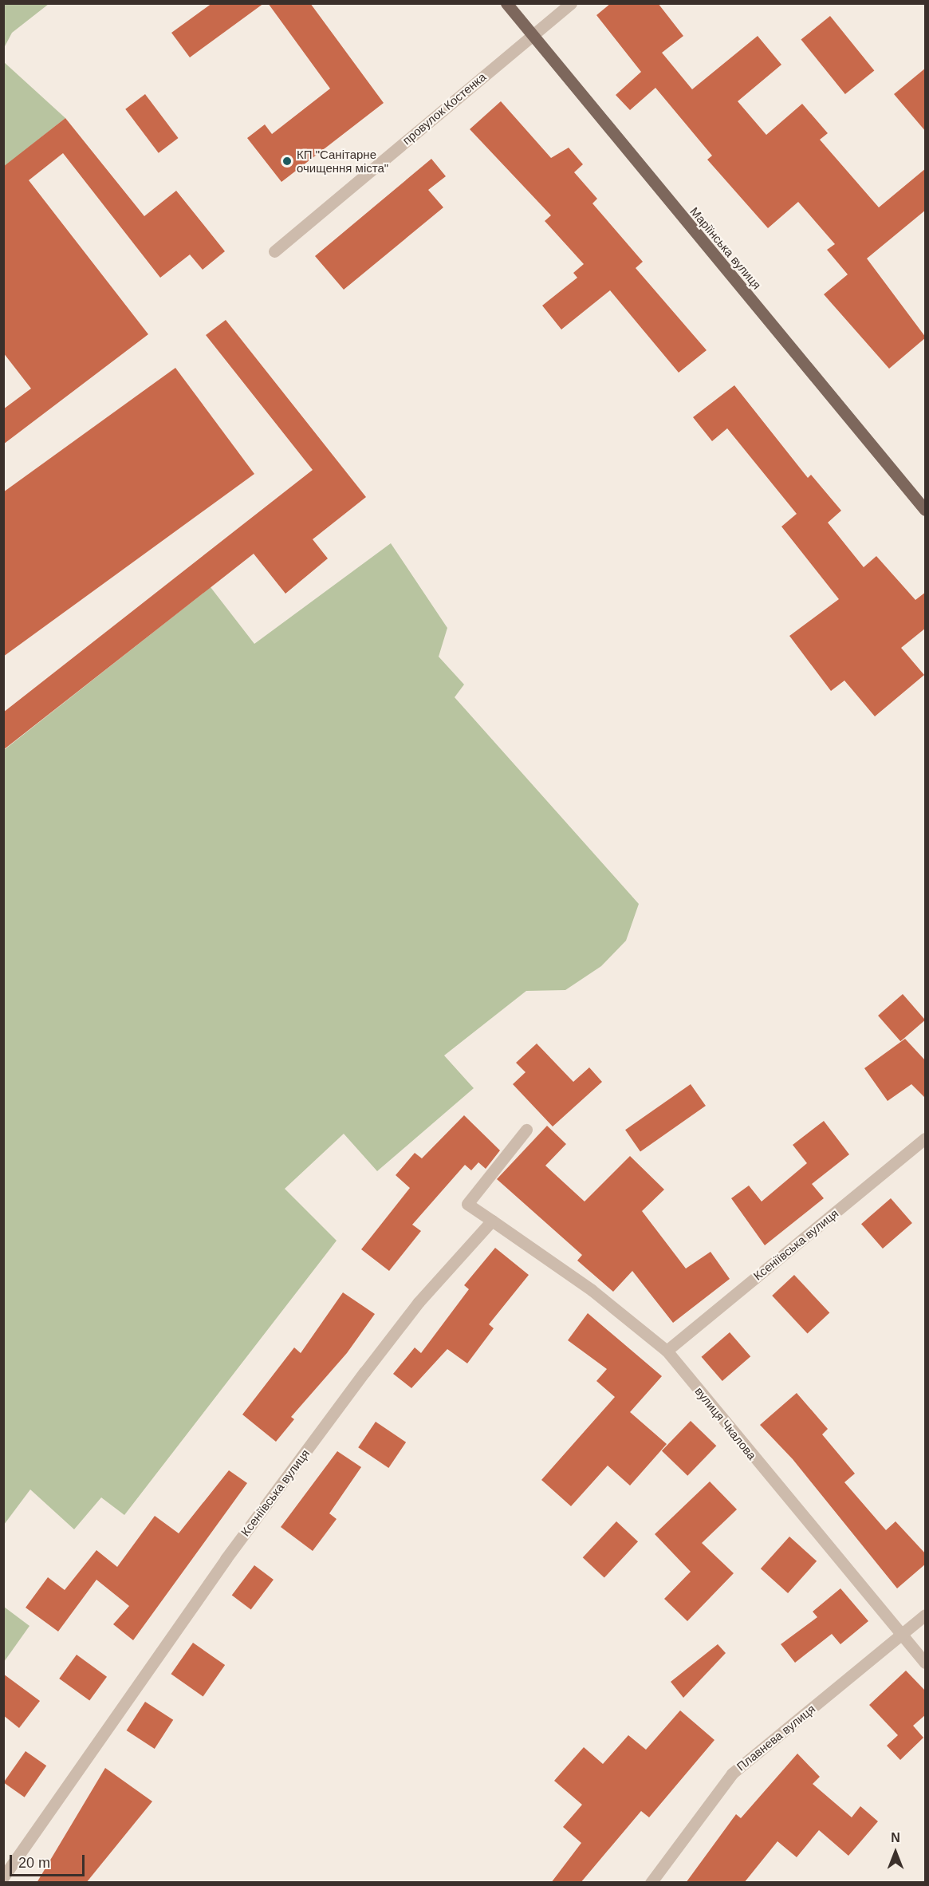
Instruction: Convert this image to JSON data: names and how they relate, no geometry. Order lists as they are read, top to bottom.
{
  "streets": {
    "main road": ["Маріїнська вулиця"],
    "street": [
      "провулок Костенка",
      "Ксеніївська вулиця",
      "вулиця Чкалова",
      "Плавнева вулиця"
    ]
  },
  "crossings": [
    ["провулок Костенка", "Маріїнська вулиця"],
    ["Ксеніївська вулиця", "вулиця Чкалова"],
    ["вулиця Чкалова", "Плавнева вулиця"]
  ],
  "places": ["КП \"Санітарне очищення міста\""],
  "scale_bar": "20 m",
  "north": "top"
}
